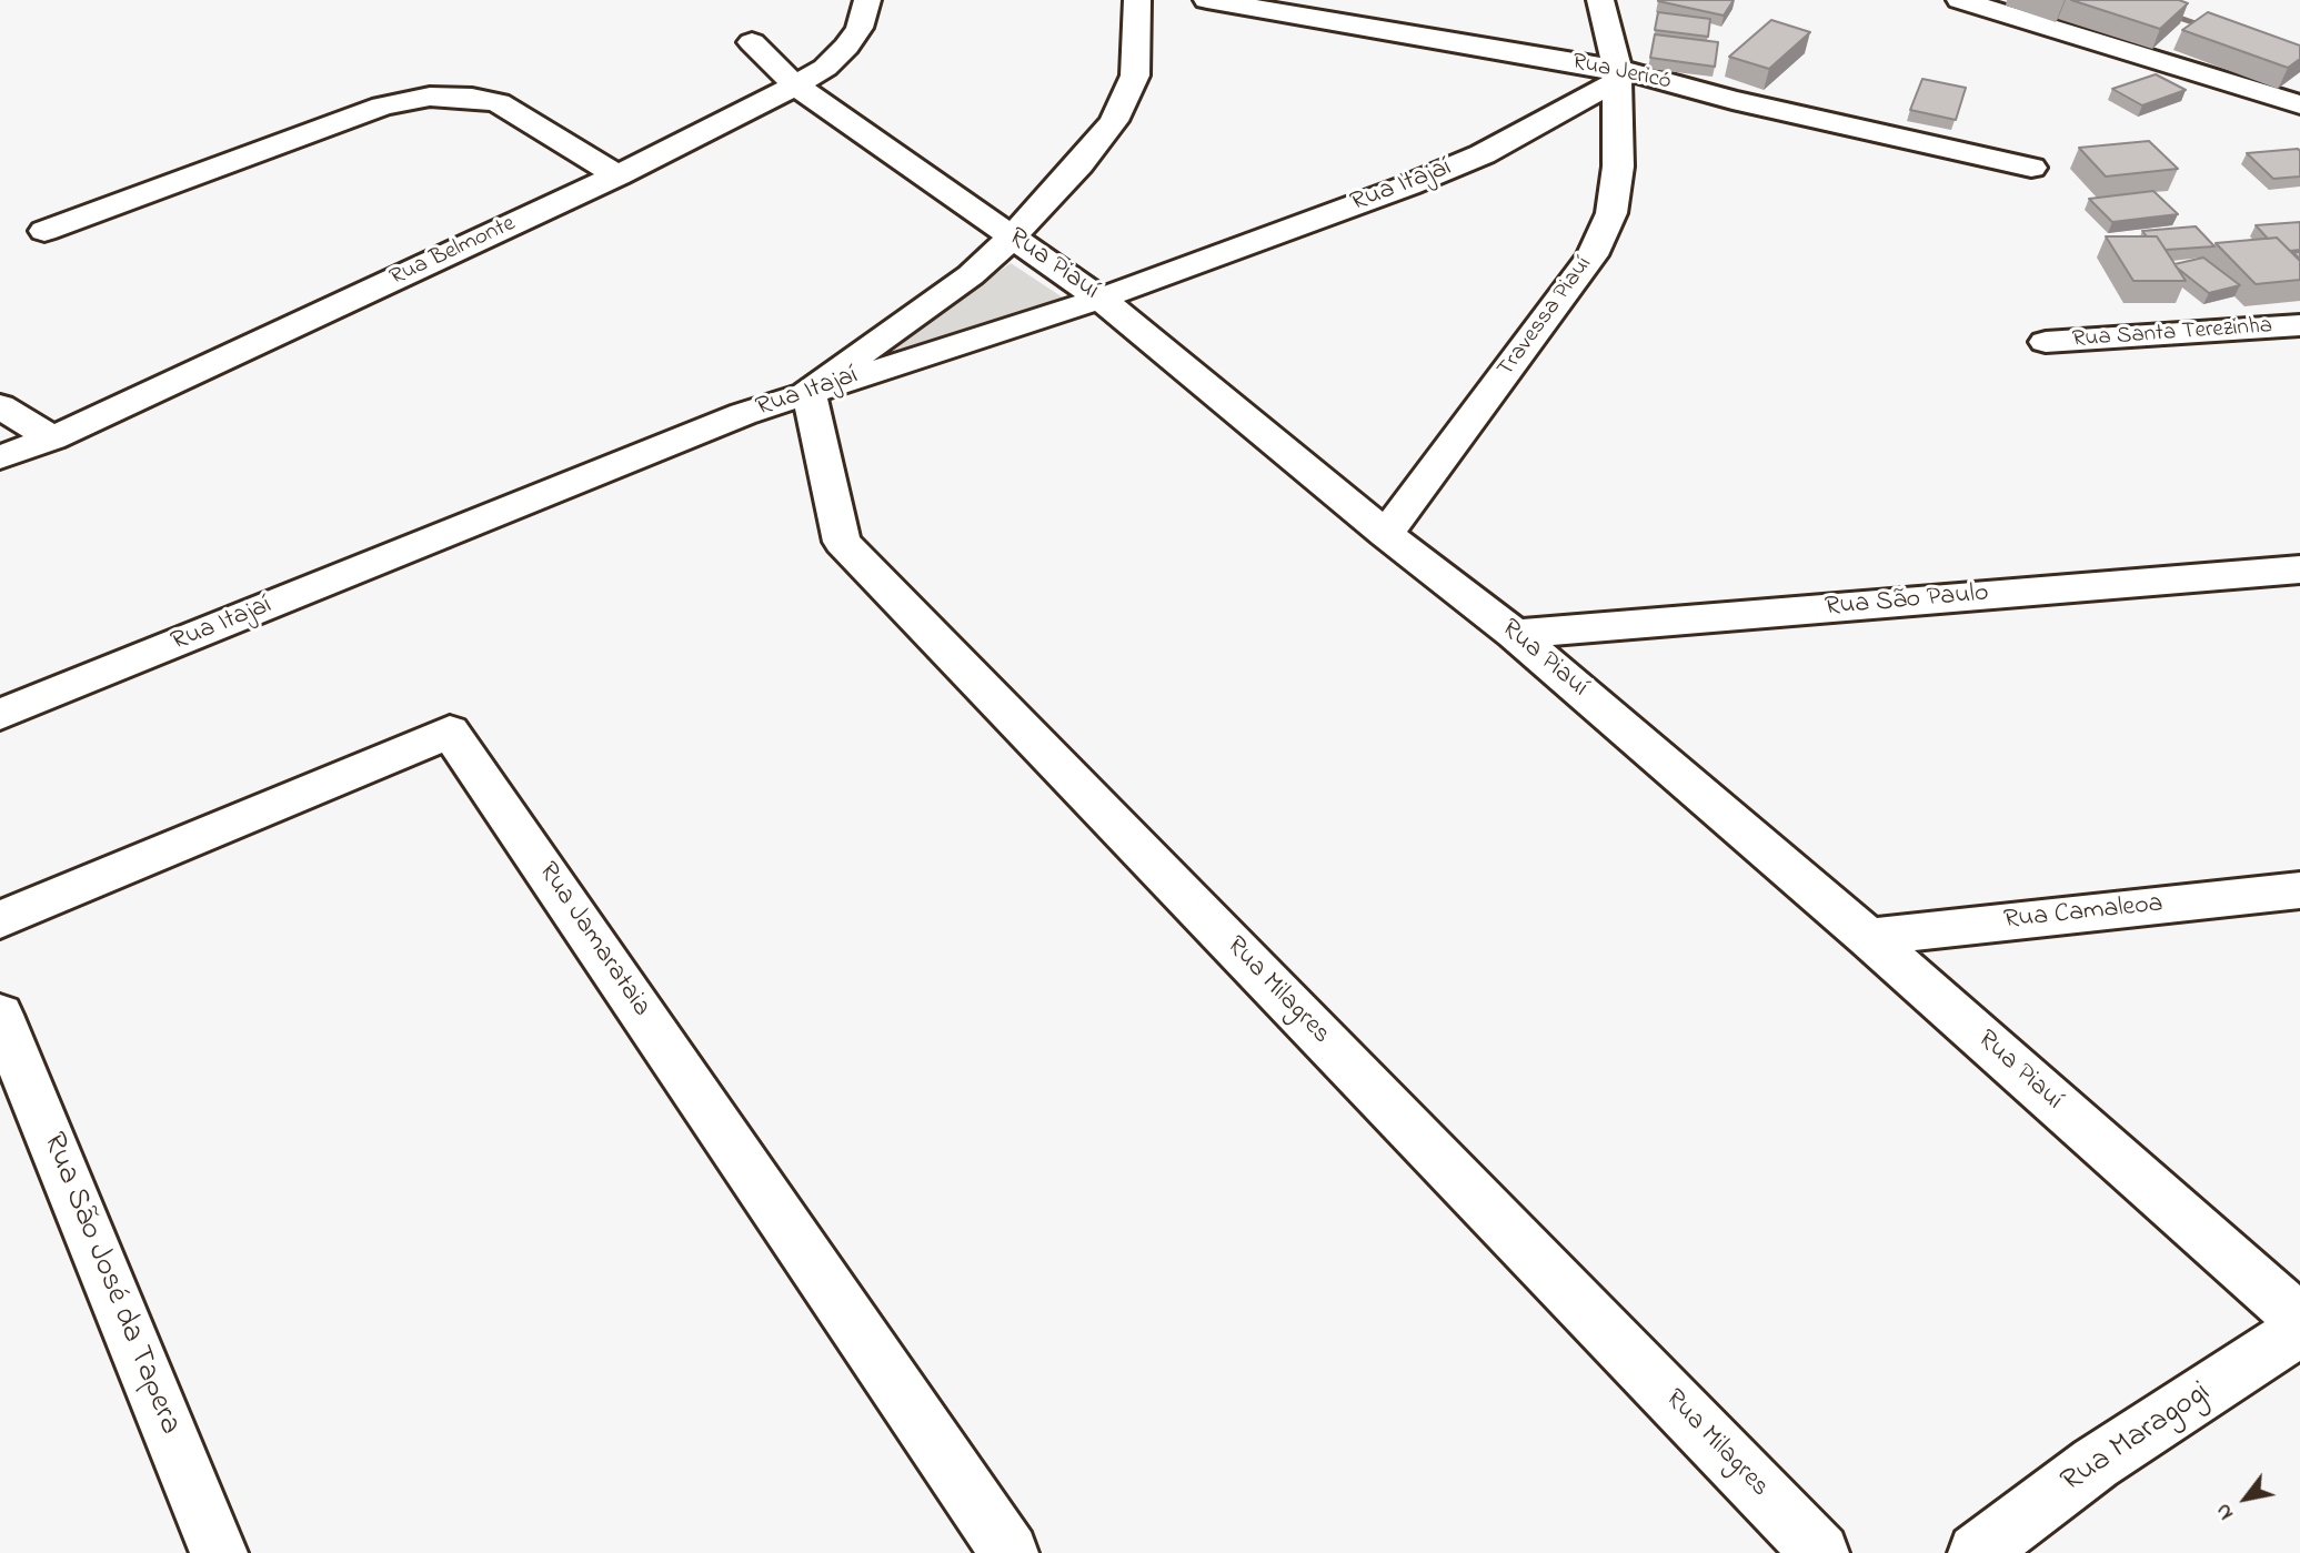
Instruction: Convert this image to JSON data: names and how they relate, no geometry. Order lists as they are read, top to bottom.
{
  "streets": {
    "street": [
      "Rua Jericó",
      "Rua Itajaí",
      "Rua Belmonte",
      "Rua Piauí",
      "Travessa Piauí",
      "Rua Santa Terezinha",
      "Rua São Paulo",
      "Rua Camaleoa",
      "Rua Jamarataia",
      "Rua Milagres",
      "Rua São José da Tapera",
      "Rua Maragogi"
    ]
  },
  "crossings": [
    ["Rua Jericó", "Rua Itajaí"],
    ["Rua Jericó", "Travessa Piauí"],
    ["Rua Itajaí", "Rua Piauí"],
    ["Rua Itajaí", "Travessa Piauí"],
    ["Rua Itajaí", "Rua Milagres"],
    ["Rua Belmonte", "Rua Piauí"],
    ["Rua Piauí", "Travessa Piauí"],
    ["Rua Piauí", "Rua São Paulo"],
    ["Rua Piauí", "Rua Camaleoa"]
  ],
  "north": "bottom left"
}
